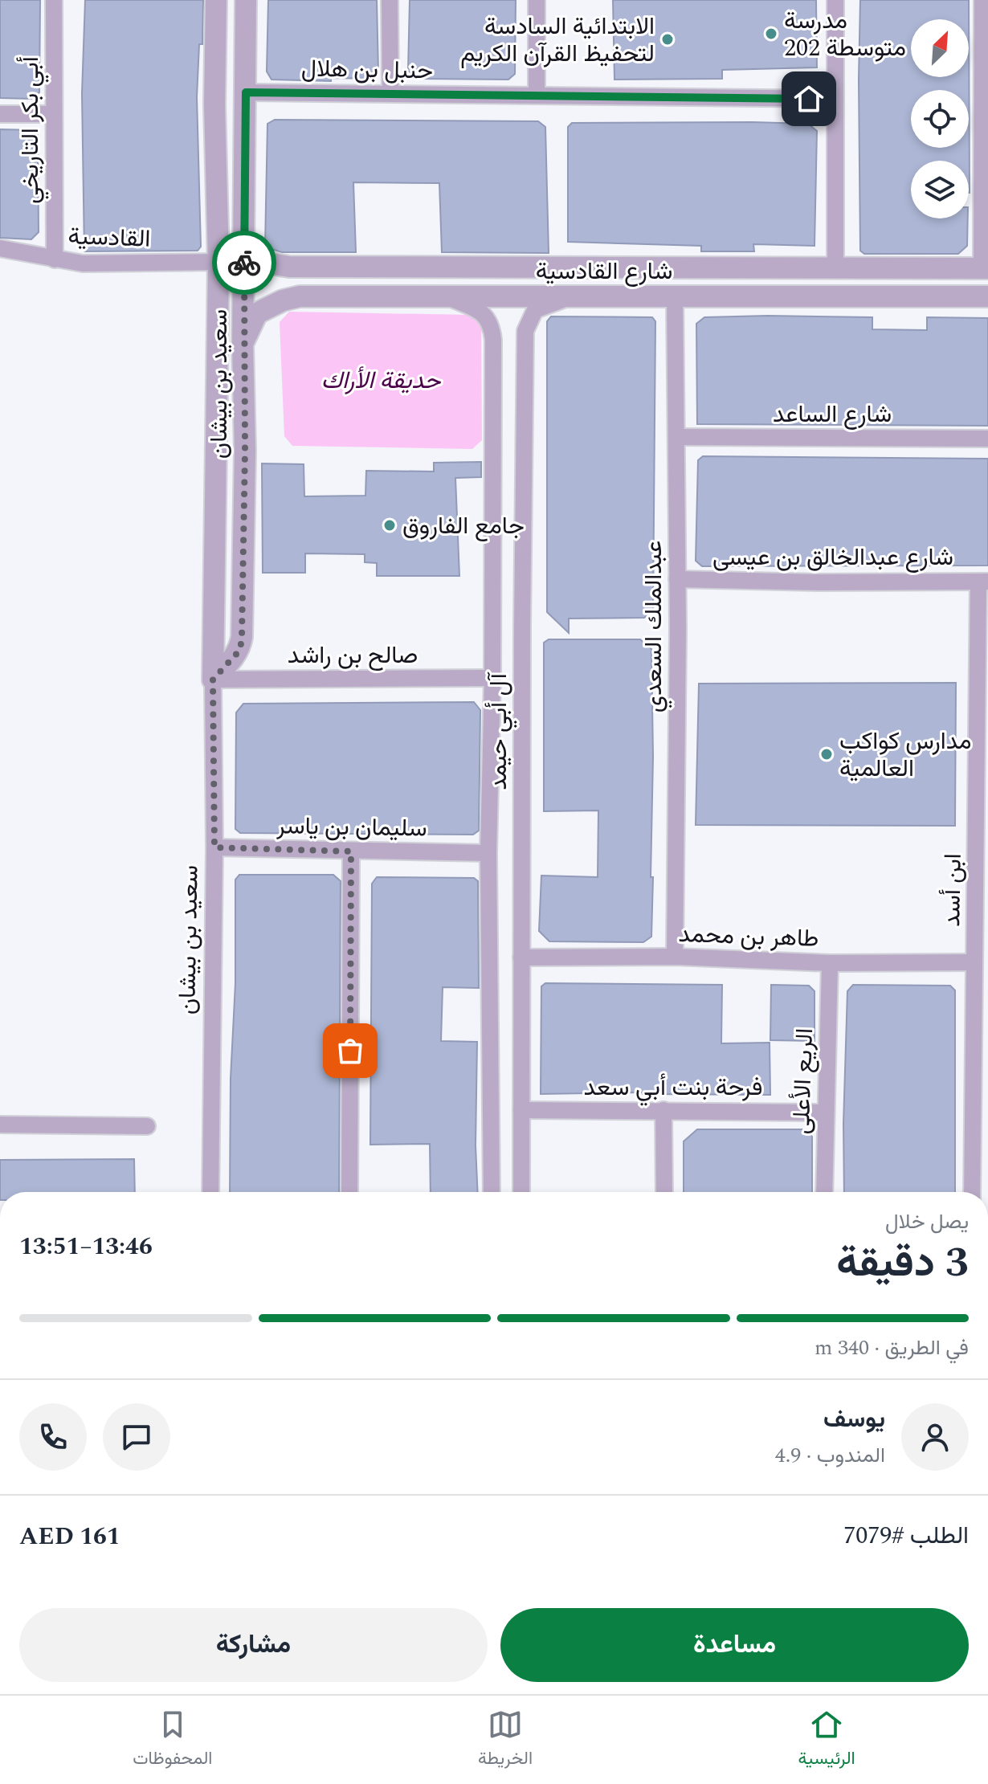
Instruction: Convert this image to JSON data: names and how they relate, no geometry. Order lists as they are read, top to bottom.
{
  "streets": {
    "street": [
      "حنبل بن هلال",
      "أبي بكر التاريخي",
      "القادسية",
      "شارع القادسية",
      "سعيد بن بيشان",
      "شارع الساعد",
      "شارع عبدالخالق بن عيسى",
      "عبدالملك السعدي",
      "صالح بن راشد",
      "آل أبي حيمد",
      "سليمان بن ياسر",
      "ابن أسد",
      "طاهر بن محمد",
      "الريع الأعلى",
      "فرحة بنت أبي سعد"
    ]
  },
  "crossings": [
    ["حنبل بن هلال", "سعيد بن بيشان"],
    ["أبي بكر التاريخي", "القادسية"],
    ["القادسية", "سعيد بن بيشان"],
    ["شارع القادسية", "سعيد بن بيشان"],
    ["شارع القادسية", "عبدالملك السعدي"],
    ["شارع القادسية", "آل أبي حيمد"],
    ["سعيد بن بيشان", "صالح بن راشد"],
    ["سعيد بن بيشان", "سليمان بن ياسر"],
    ["شارع الساعد", "عبدالملك السعدي"],
    ["شارع عبدالخالق بن عيسى", "عبدالملك السعدي"],
    ["شارع عبدالخالق بن عيسى", "ابن أسد"],
    ["عبدالملك السعدي", "طاهر بن محمد"],
    ["صالح بن راشد", "آل أبي حيمد"],
    ["آل أبي حيمد", "سليمان بن ياسر"],
    ["آل أبي حيمد", "طاهر بن محمد"],
    ["آل أبي حيمد", "فرحة بنت أبي سعد"],
    ["ابن أسد", "طاهر بن محمد"],
    ["طاهر بن محمد", "الريع الأعلى"],
    ["الريع الأعلى", "فرحة بنت أبي سعد"]
  ],
  "parks": ["حديقة الأراك"],
  "places": [
    "مدرسة متوسطة 202",
    "الابتدائية السادسة لتحفيظ القرآن الكريم",
    "جامع الفاروق",
    "مدارس كواكب العالمية"
  ],
  "north": "top right",
  "page": {
    "heading": ["3 دقيقة", "يصل خلال", "13:46–13:51"],
    "panel": [
      "يوسف",
      "المندوب · 4.9",
      "الطلب #7079",
      "AED 161"
    ],
    "bar": "في الطريق · 340 m",
    "buttons": ["مساعدة", "مشاركة"],
    "tabs": ["الرئيسية", "الخريطة", "المحفوظات"]
  }
}
